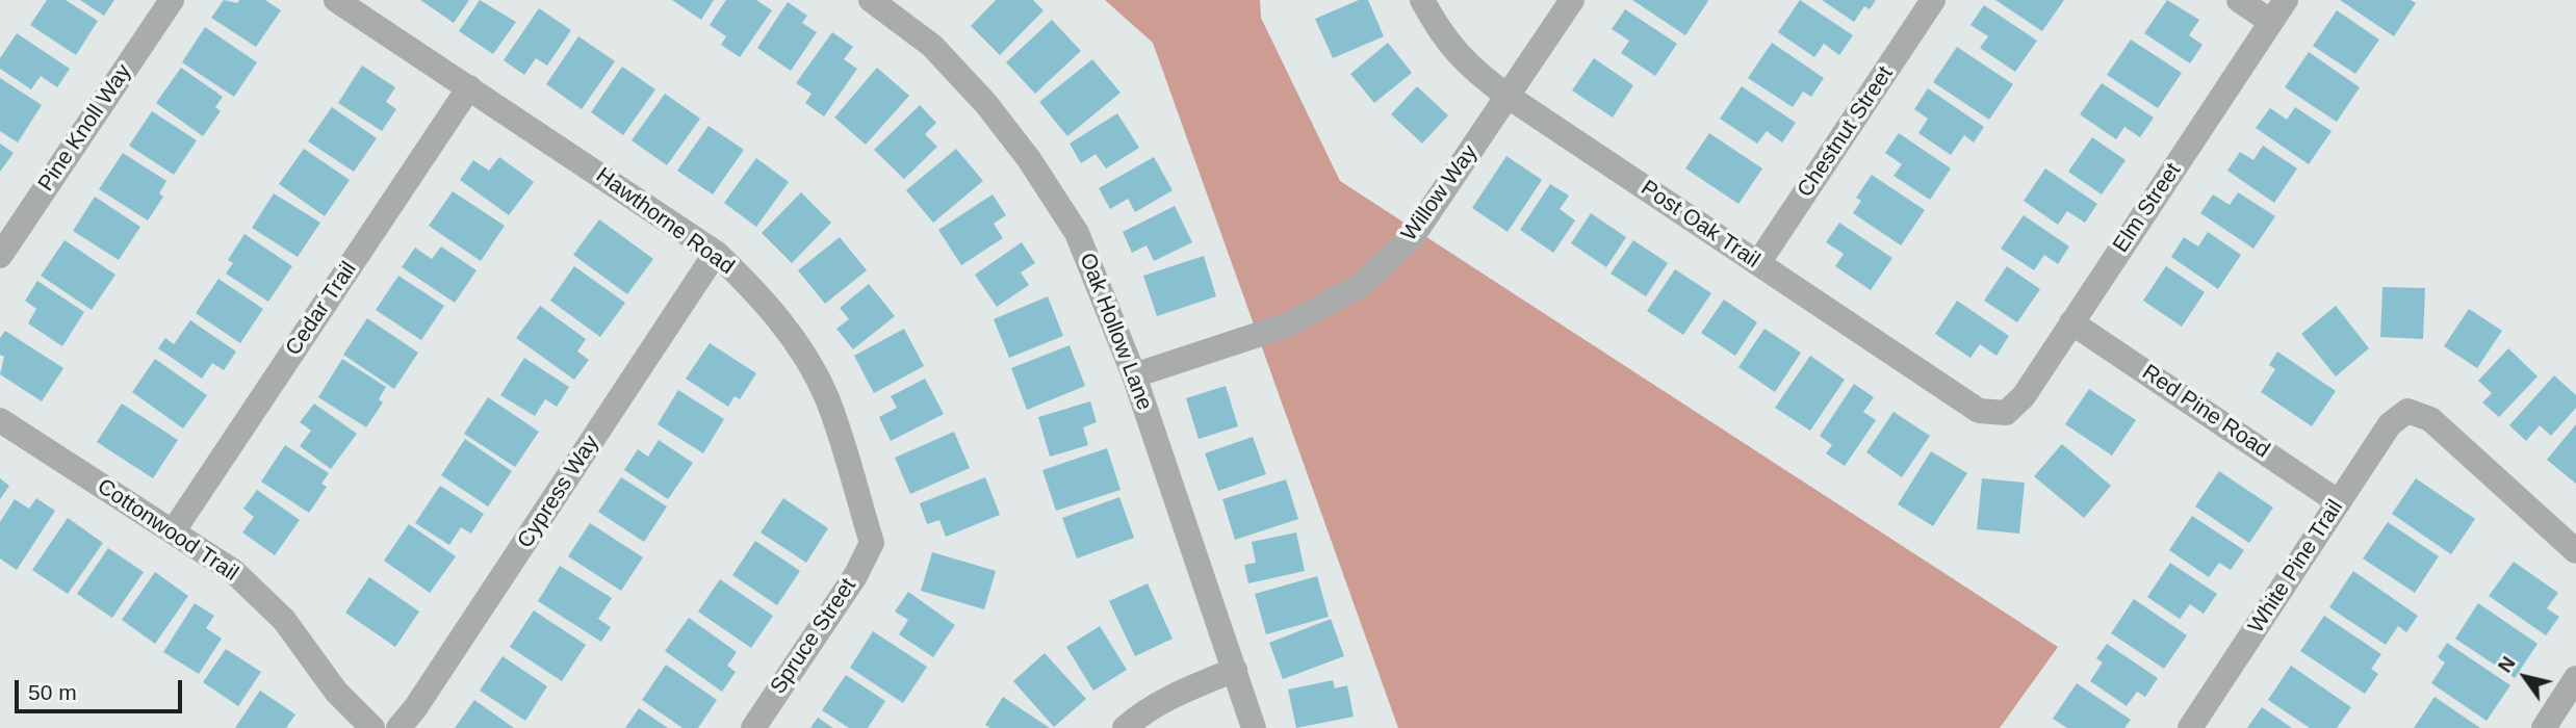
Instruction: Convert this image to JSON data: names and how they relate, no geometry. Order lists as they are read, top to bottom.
{
  "streets": {
    "street": [
      "Pine Knoll Way",
      "Chestnut Street",
      "Willow Way",
      "Elm Street",
      "Hawthorne Road",
      "Post Oak Trail",
      "Cedar Trail",
      "Oak Hollow Lane",
      "Red Pine Road",
      "Cypress Way",
      "Cottonwood Trail",
      "White Pine Trail",
      "Spruce Street"
    ]
  },
  "crossings": [
    ["Chestnut Street", "Post Oak Trail"],
    ["Willow Way", "Post Oak Trail"],
    ["Willow Way", "Oak Hollow Lane"],
    ["Elm Street", "Post Oak Trail"],
    ["Elm Street", "Red Pine Road"],
    ["Hawthorne Road", "Cedar Trail"],
    ["Hawthorne Road", "Cypress Way"],
    ["Hawthorne Road", "Spruce Street"],
    ["Cedar Trail", "Cottonwood Trail"],
    ["Red Pine Road", "White Pine Trail"]
  ],
  "scale_bar": "50 m",
  "north": "top left"
}
